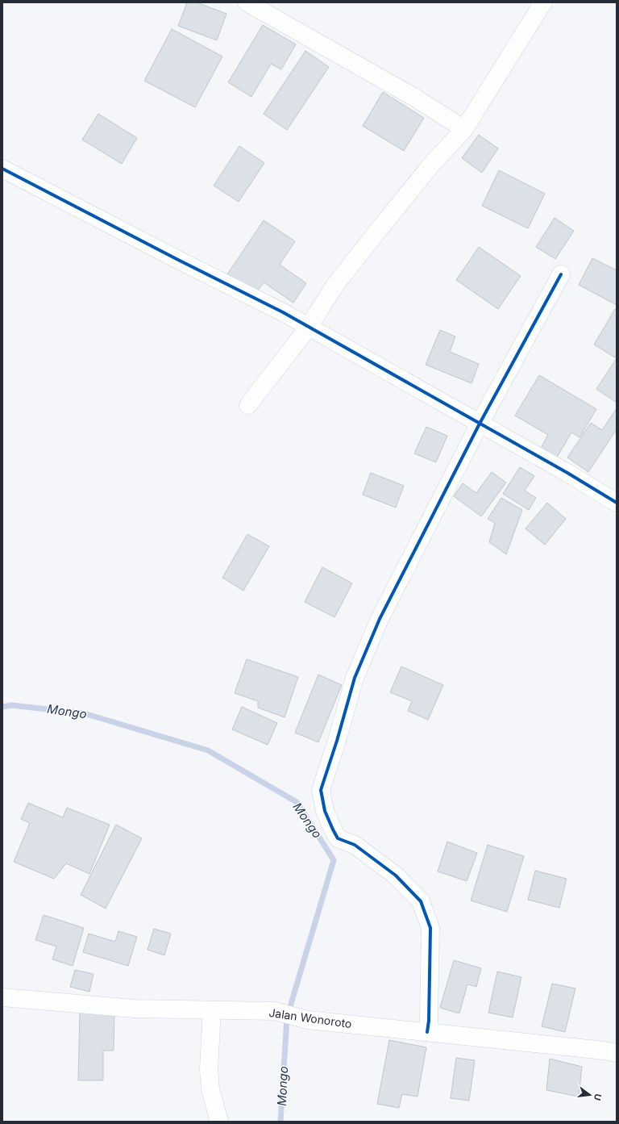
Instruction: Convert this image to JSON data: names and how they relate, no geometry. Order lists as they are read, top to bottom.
{
  "streets": {
    "street": ["Jalan Wonoroto"]
  },
  "water": ["Mongo"],
  "north": "right"
}
